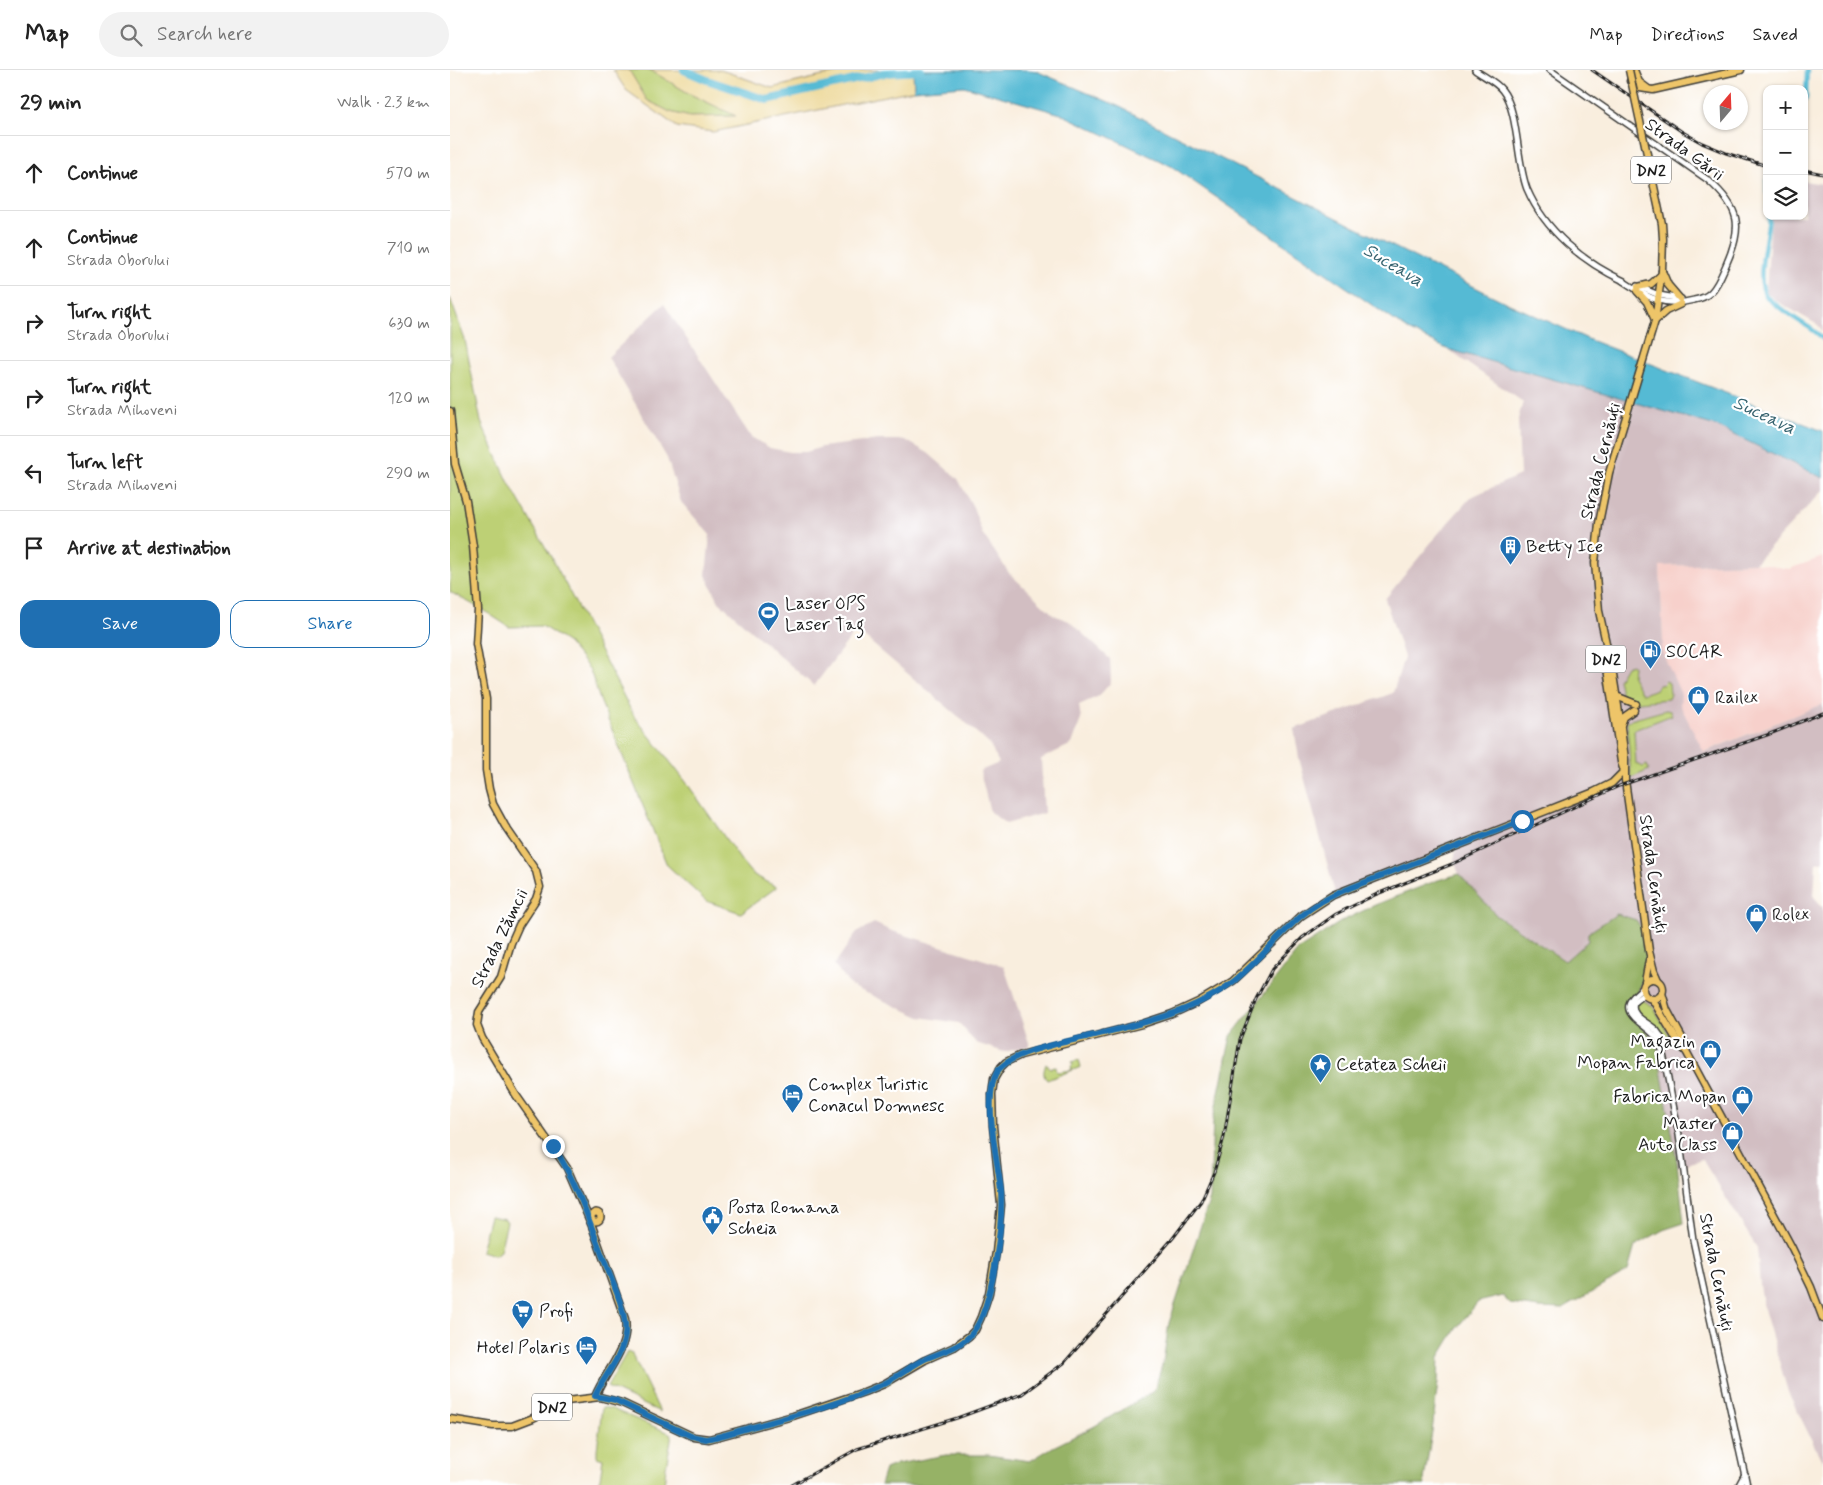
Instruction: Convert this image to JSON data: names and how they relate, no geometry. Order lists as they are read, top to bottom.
{
  "streets": {
    "main road": ["DN2", "Strada Cernăuți", "Strada Zămcii"],
    "street": ["Strada Gării"]
  },
  "crossings": [
    ["Strada Gării", "DN2"],
    ["DN2", "Strada Cernăuți"],
    ["DN2", "Strada Zămcii"]
  ],
  "water": ["Suceava"],
  "places": {
    "building": ["Betty Ice"],
    "sports": ["Laser OPS Laser Tag"],
    "fuel station": ["SOCAR"],
    "shop": [
      "Railex",
      "Rolex",
      "Magazin Mopan Fabrica",
      "Fabrica Mopan",
      "Master Auto Class"
    ],
    "place": ["Cetatea Scheii"],
    "hotel": ["Complex Turistic Conacul Domnesc", "Hotel Polaris"],
    "public building": ["Posta Romana Scheia"],
    "supermarket": ["Profi"]
  },
  "north": "top",
  "page": {
    "header": "Map",
    "search": "Search here",
    "nav": ["Map", "Directions", "Saved"],
    "heading": ["29 min", "Walk · 2.3 km"],
    "map_buttons": ["+", "−"],
    "list": [
      ["Continue", "570 m"],
      ["Continue", "Strada Oborului", "710 m"],
      ["Turn right", "Strada Oborului", "630 m"],
      ["Turn right", "Strada Mihoveni", "120 m"],
      ["Turn left", "Strada Mihoveni", "290 m"],
      "Arrive at destination"
    ],
    "buttons": ["Save", "Share"]
  }
}
